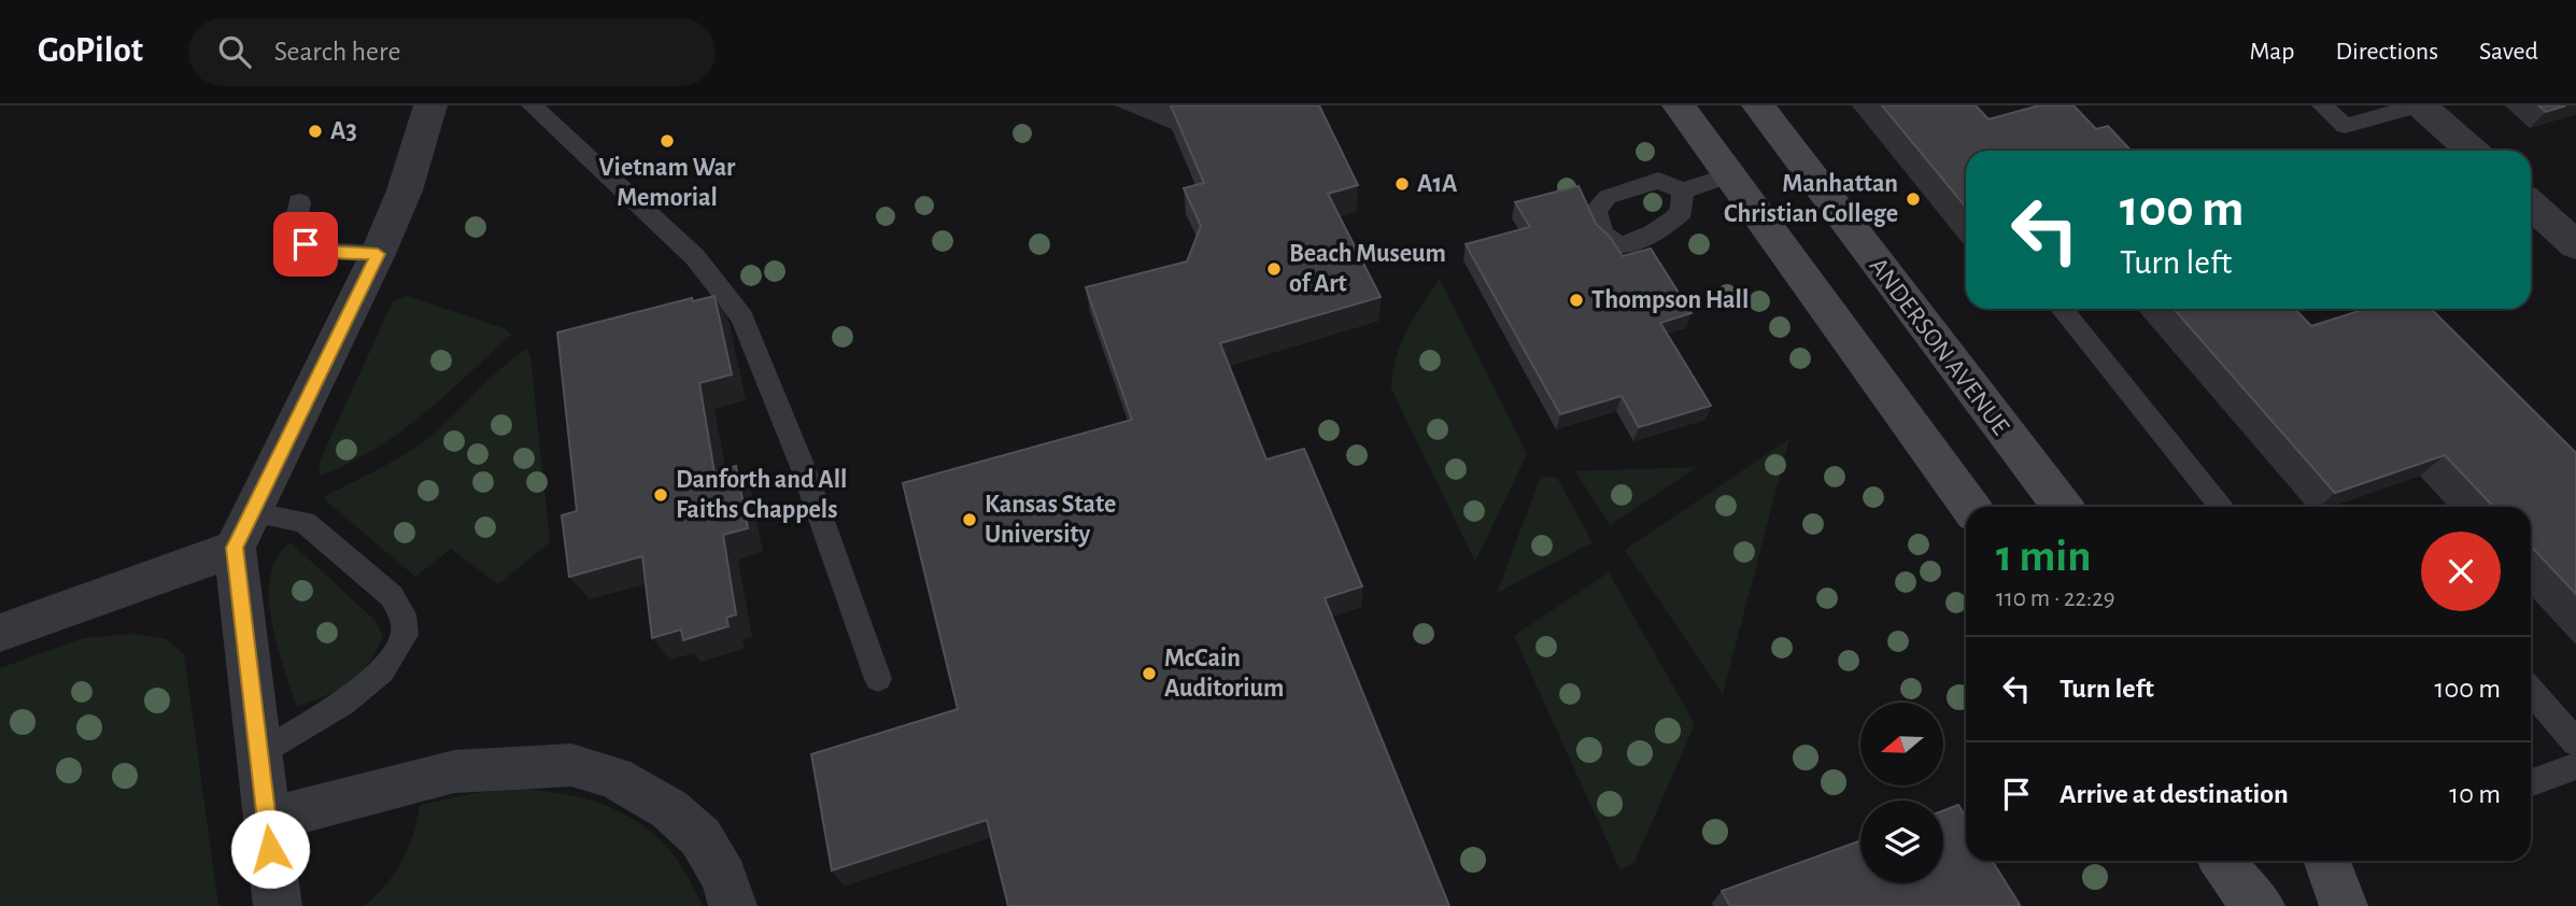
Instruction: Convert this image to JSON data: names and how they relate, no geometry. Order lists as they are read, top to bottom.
{
  "streets": {
    "main road": ["ANDERSON AVENUE"]
  },
  "places": [
    "A3",
    "Vietnam War Memorial",
    "A1A",
    "Manhattan Christian College",
    "Beach Museum of Art",
    "Thompson Hall",
    "Danforth and All Faiths Chappels",
    "Kansas State University",
    "McCain Auditorium"
  ],
  "north": "left",
  "page": {
    "header": "GoPilot",
    "search": "Search here",
    "nav": ["Map", "Directions", "Saved"],
    "turn": ["100 m", "Turn left"],
    "heading": ["1 min", "110 m · 22:29"],
    "list": [
      {
        "name": "Turn left",
        "value": "100 m"
      },
      {
        "name": "Arrive at destination",
        "value": "10 m"
      }
    ]
  }
}
